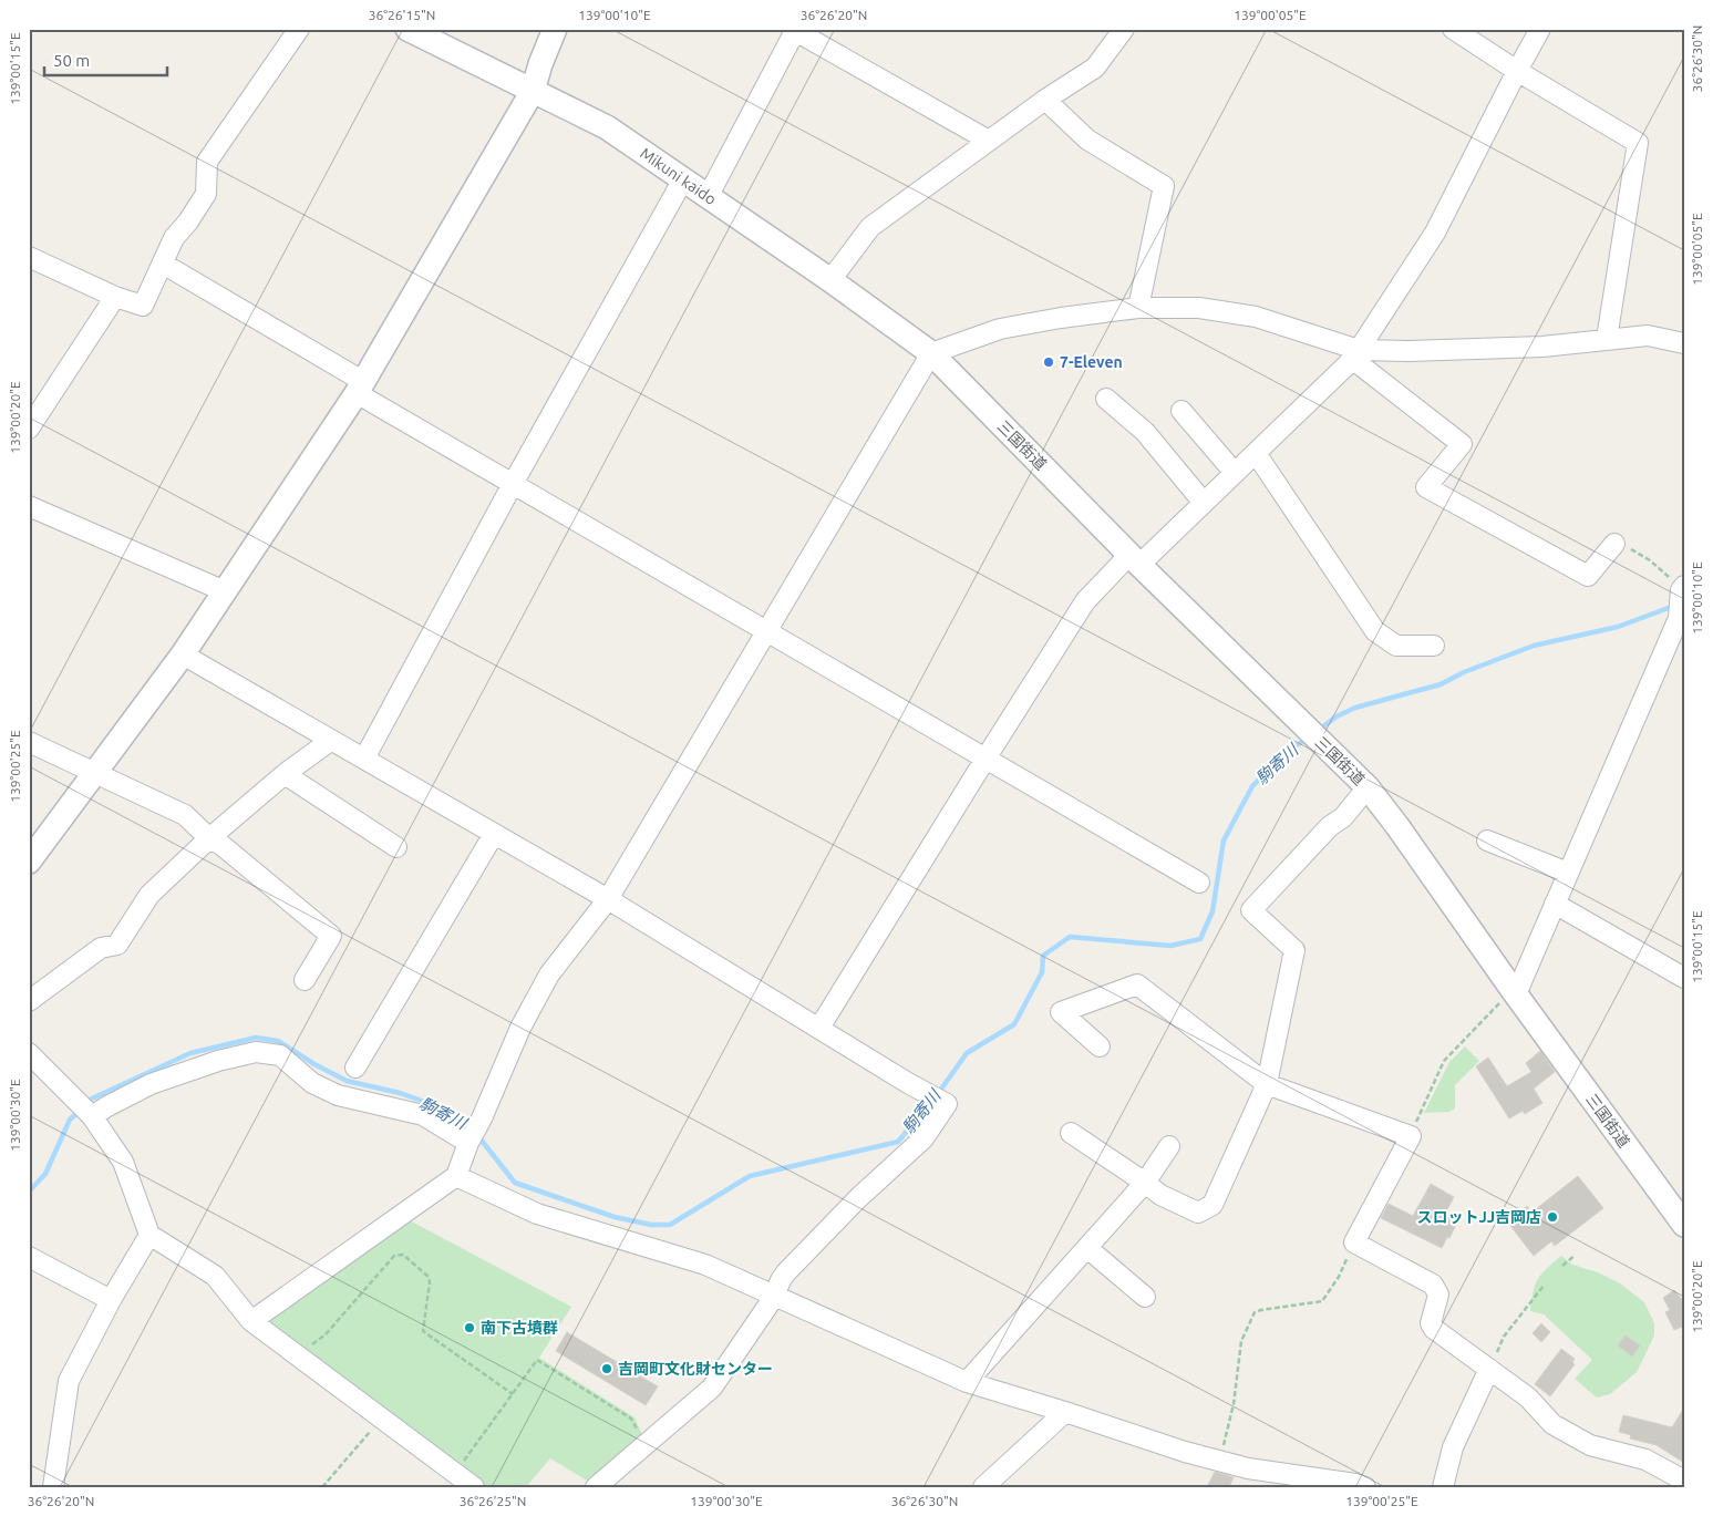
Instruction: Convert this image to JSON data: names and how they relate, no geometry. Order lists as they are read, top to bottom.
{
  "streets": {
    "street": ["Mikuni kaido", "三国街道"]
  },
  "crossings": [
    ["Mikuni kaido", "三国街道"]
  ],
  "water": ["駒寄川"],
  "places": [
    "7-Eleven",
    "スロットJJ吉岡店",
    "南下古墳群",
    "吉岡町文化財センター"
  ],
  "scale_bar": "50 m",
  "coordinates": [
    "36°26'15\"N",
    "139°00'10\"E",
    "36°26'20\"N",
    "139°00'05\"E",
    "36°26'30\"N",
    "139°00'15\"E",
    "139°00'20\"E",
    "139°00'25\"E",
    "139°00'30\"E",
    "36°26'25\"N"
  ]
}
